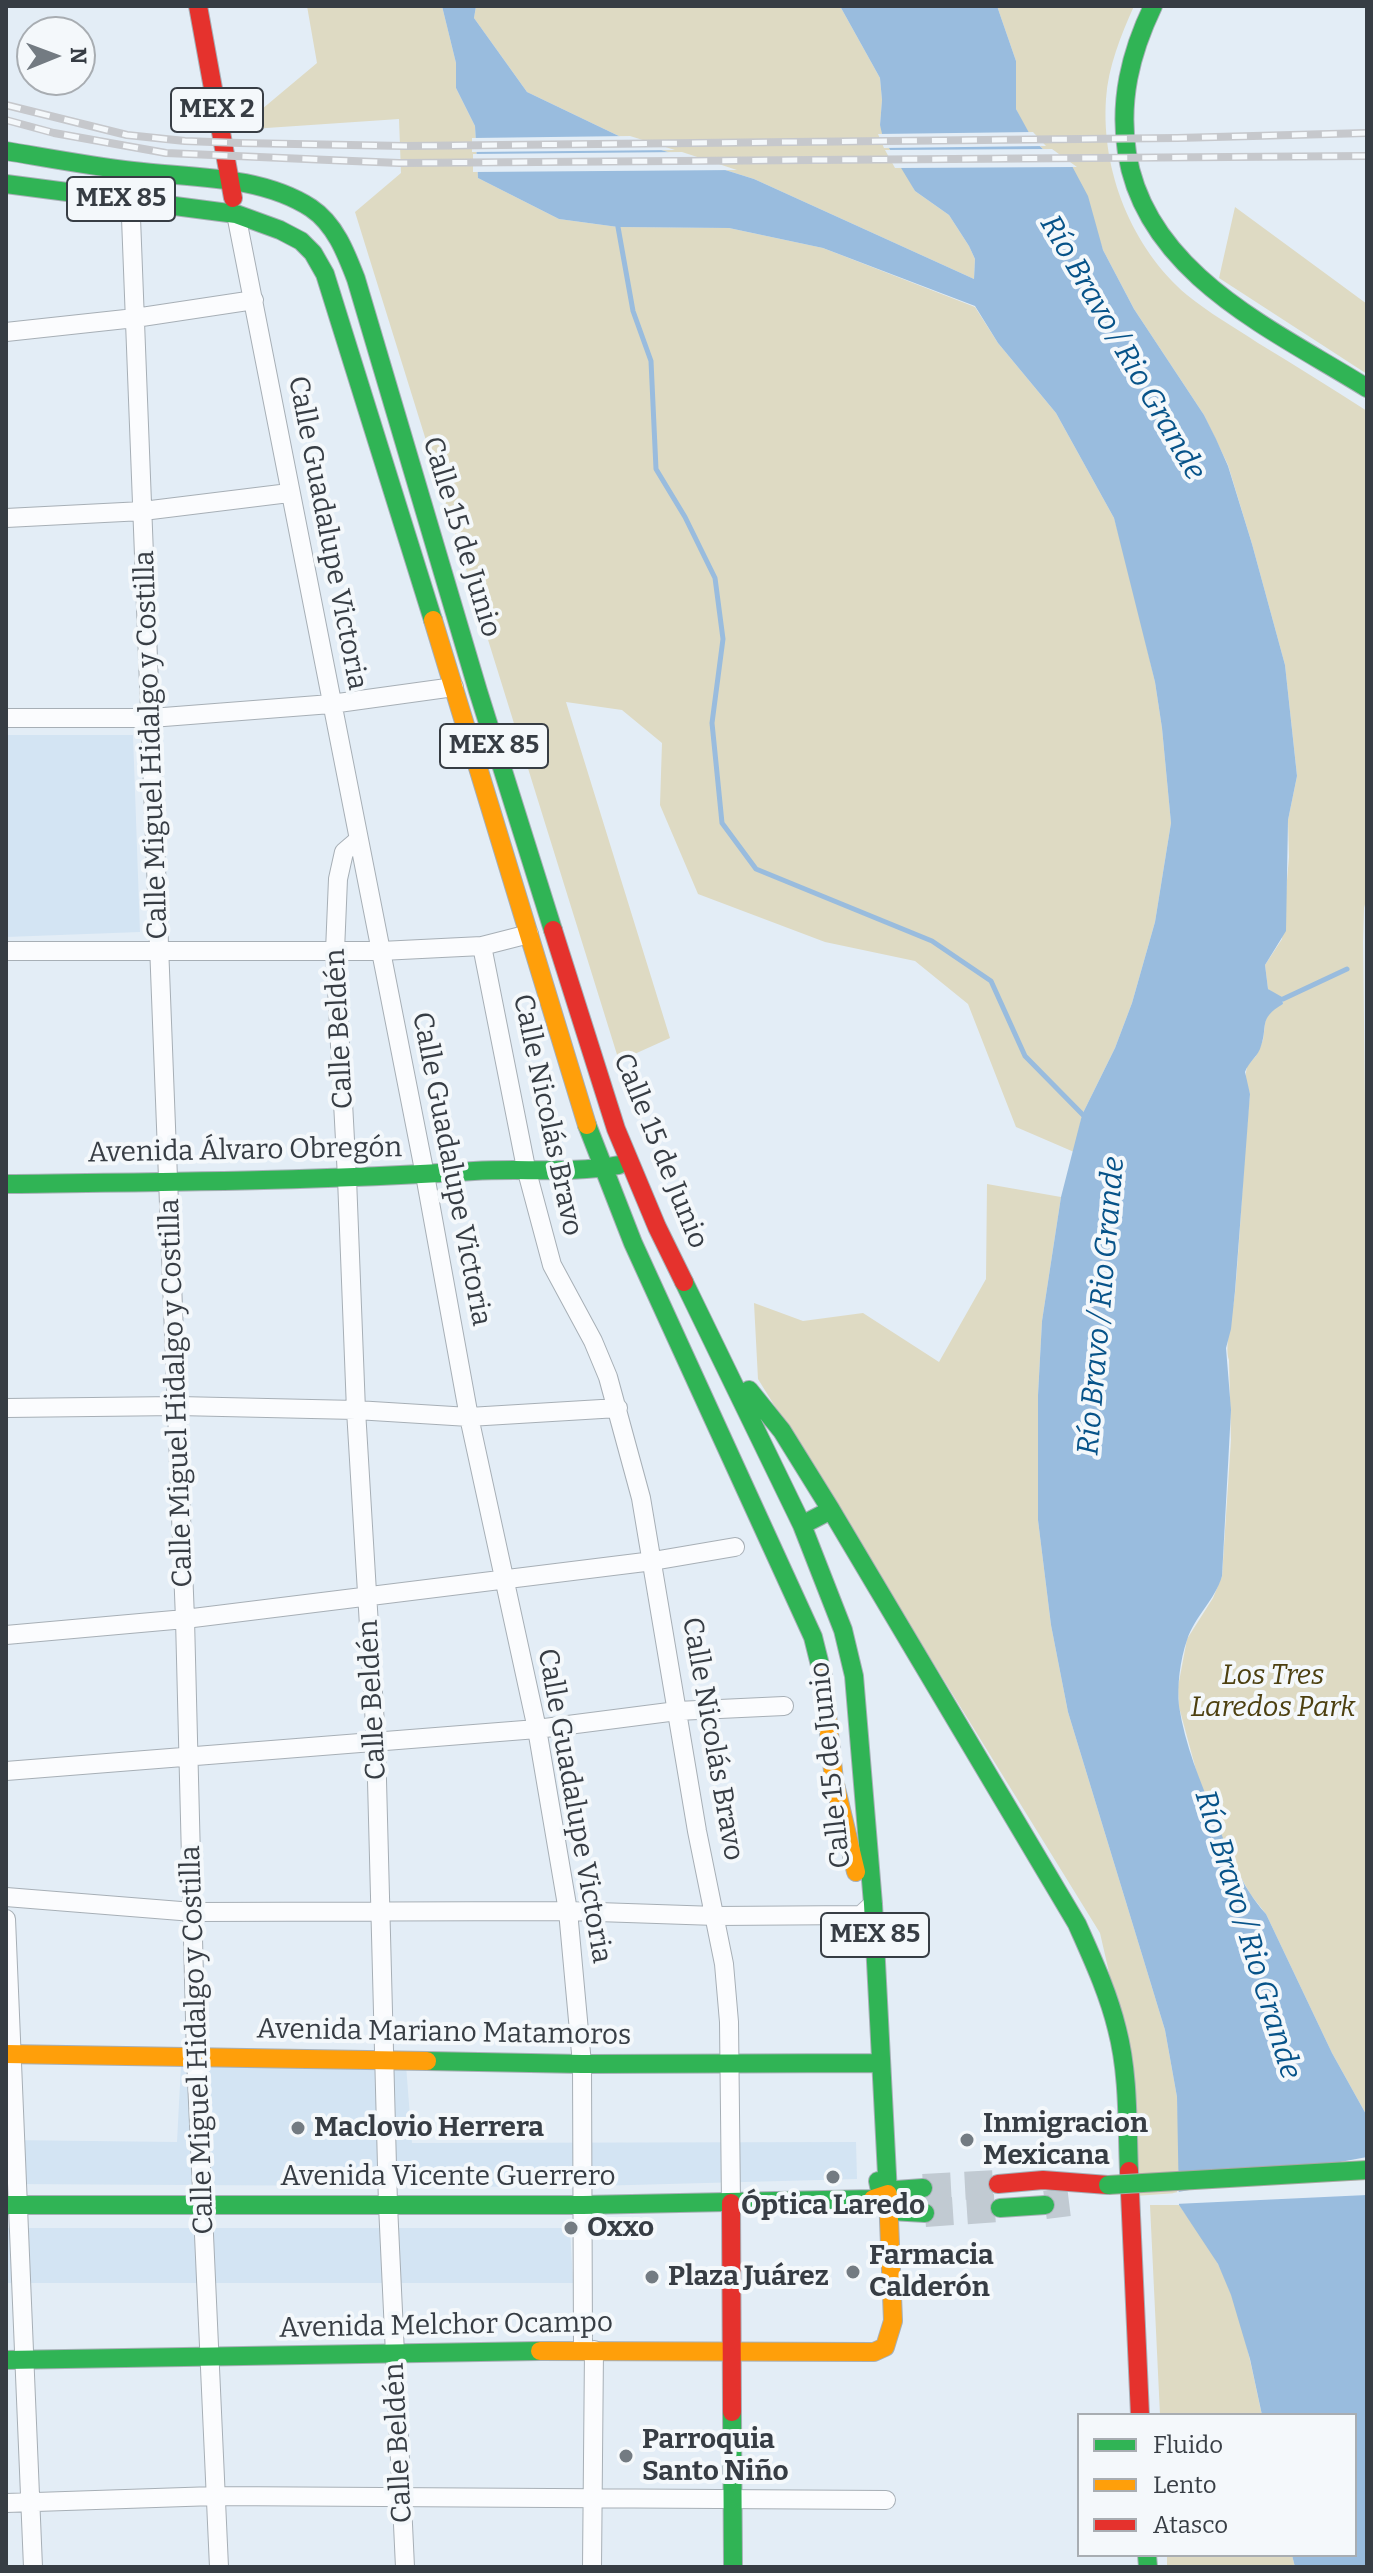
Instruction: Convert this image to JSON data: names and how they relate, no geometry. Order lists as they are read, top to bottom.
{
  "streets": {
    "main road": [
      "MEX 2",
      "MEX 85",
      "Calle Guadalupe Victoria",
      "Calle 15 de Junio",
      "Calle Nicolás Bravo",
      "Avenida Álvaro Obregón",
      "Avenida Mariano Matamoros",
      "Avenida Vicente Guerrero",
      "Avenida Melchor Ocampo"
    ],
    "street": ["Calle Miguel Hidalgo y Costilla", "Calle Beldén"]
  },
  "crossings": [
    ["MEX 85", "Calle Guadalupe Victoria"],
    ["MEX 85", "Calle 15 de Junio"],
    ["MEX 85", "Calle Miguel Hidalgo y Costilla"],
    ["Calle Guadalupe Victoria", "Calle 15 de Junio"],
    ["Calle Guadalupe Victoria", "Calle Beldén"],
    ["Calle Guadalupe Victoria", "Avenida Álvaro Obregón"],
    ["Calle Guadalupe Victoria", "Avenida Mariano Matamoros"],
    ["Calle Guadalupe Victoria", "Avenida Vicente Guerrero"],
    ["Calle Guadalupe Victoria", "Avenida Melchor Ocampo"],
    ["Calle 15 de Junio", "Avenida Álvaro Obregón"],
    ["Calle 15 de Junio", "Avenida Mariano Matamoros"],
    ["Calle 15 de Junio", "Avenida Vicente Guerrero"],
    ["Calle 15 de Junio", "Avenida Melchor Ocampo"],
    ["Calle Miguel Hidalgo y Costilla", "Avenida Álvaro Obregón"],
    ["Calle Miguel Hidalgo y Costilla", "Avenida Mariano Matamoros"],
    ["Calle Miguel Hidalgo y Costilla", "Avenida Vicente Guerrero"],
    ["Calle Miguel Hidalgo y Costilla", "Avenida Melchor Ocampo"],
    ["Calle Beldén", "Avenida Álvaro Obregón"],
    ["Calle Beldén", "Avenida Mariano Matamoros"],
    ["Calle Beldén", "Avenida Vicente Guerrero"],
    ["Calle Beldén", "Avenida Melchor Ocampo"],
    ["Calle Nicolás Bravo", "Avenida Álvaro Obregón"],
    ["Calle Nicolás Bravo", "Avenida Mariano Matamoros"],
    ["Calle Nicolás Bravo", "Avenida Vicente Guerrero"],
    ["Calle Nicolás Bravo", "Avenida Melchor Ocampo"]
  ],
  "water": ["Río Bravo / Rio Grande"],
  "parks": ["Los Tres Laredos Park"],
  "places": [
    "Maclovio Herrera",
    "Inmigracion Mexicana",
    "Óptica Laredo",
    "Oxxo",
    "Farmacia Calderón",
    "Plaza Juárez",
    "Parroquia Santo Niño"
  ],
  "legend": ["Fluido", "Lento", "Atasco"],
  "north": "right"
}
